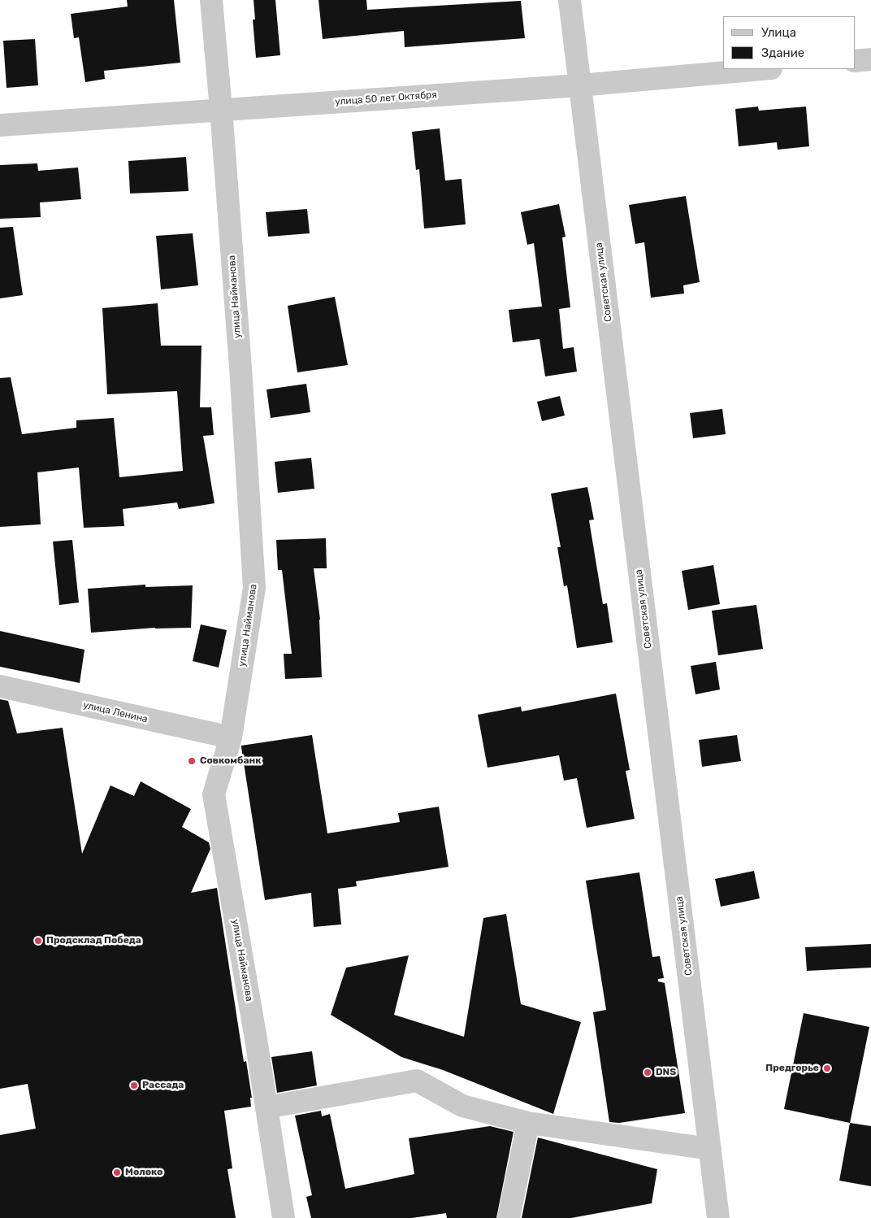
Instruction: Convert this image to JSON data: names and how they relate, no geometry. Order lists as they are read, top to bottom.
{
  "streets": {
    "street": [
      "улица 50 лет Октября",
      "Советская улица",
      "улица Найманова",
      "улица Ленина"
    ]
  },
  "crossings": [
    ["улица 50 лет Октября", "Советская улица"],
    ["улица 50 лет Октября", "улица Найманова"],
    ["улица Найманова", "улица Ленина"]
  ],
  "places": [
    "Совкомбанк",
    "Продсклад Победа",
    "Предгорье",
    "DNS",
    "Рассада",
    "Молоко"
  ],
  "legend": ["Улица", "Здание"]
}
